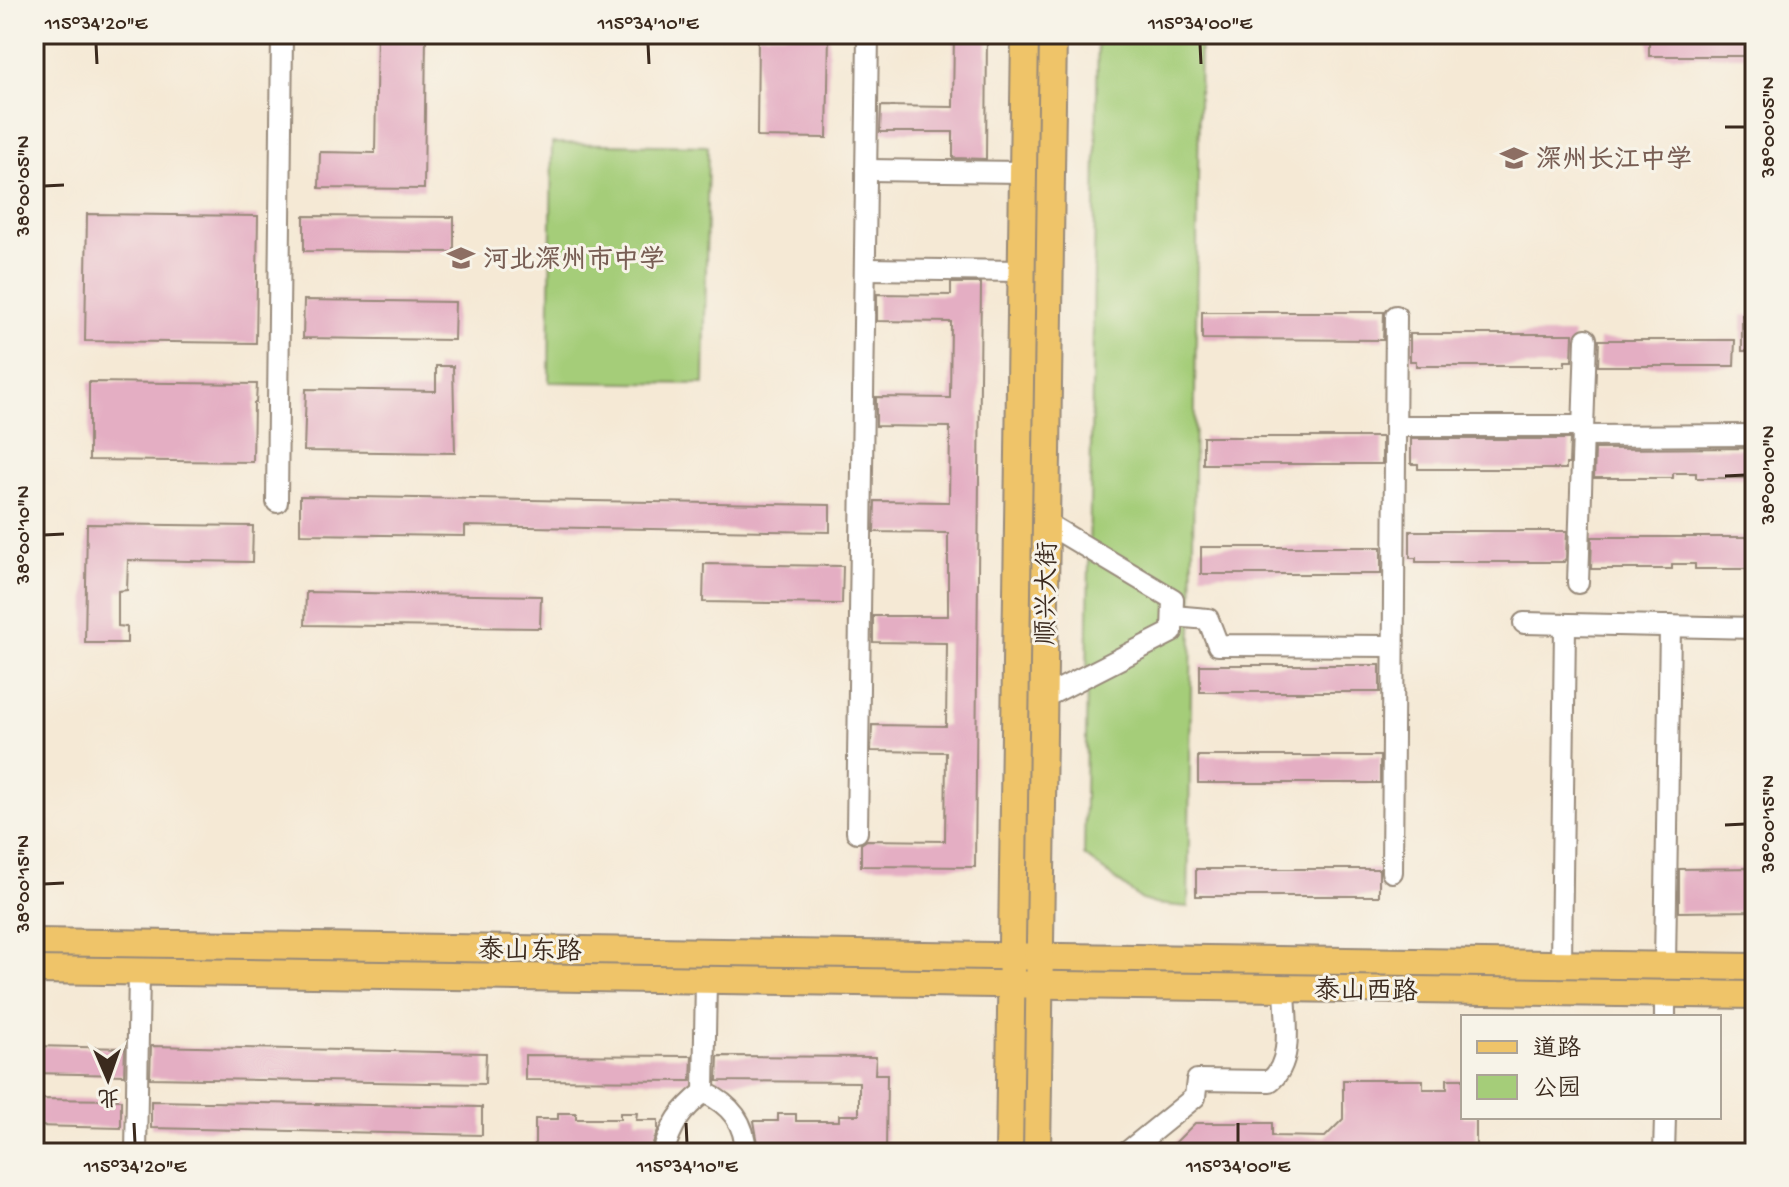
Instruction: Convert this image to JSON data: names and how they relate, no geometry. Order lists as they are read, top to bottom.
{
  "streets": {
    "main road": ["顺兴大街", "泰山东路", "泰山西路"]
  },
  "crossings": [
    ["顺兴大街", "泰山东路"],
    ["顺兴大街", "泰山西路"],
    ["泰山东路", "泰山西路"]
  ],
  "places": {
    "school or university": ["深州长江中学", "河北深州市中学"]
  },
  "legend": ["道路", "公园"],
  "north": "bottom",
  "coordinates": [
    "115°34'20\"E",
    "115°34'10\"E",
    "115°34'00\"E",
    "38°00'05\"N",
    "38°00'10\"N",
    "38°00'15\"N"
  ]
}
